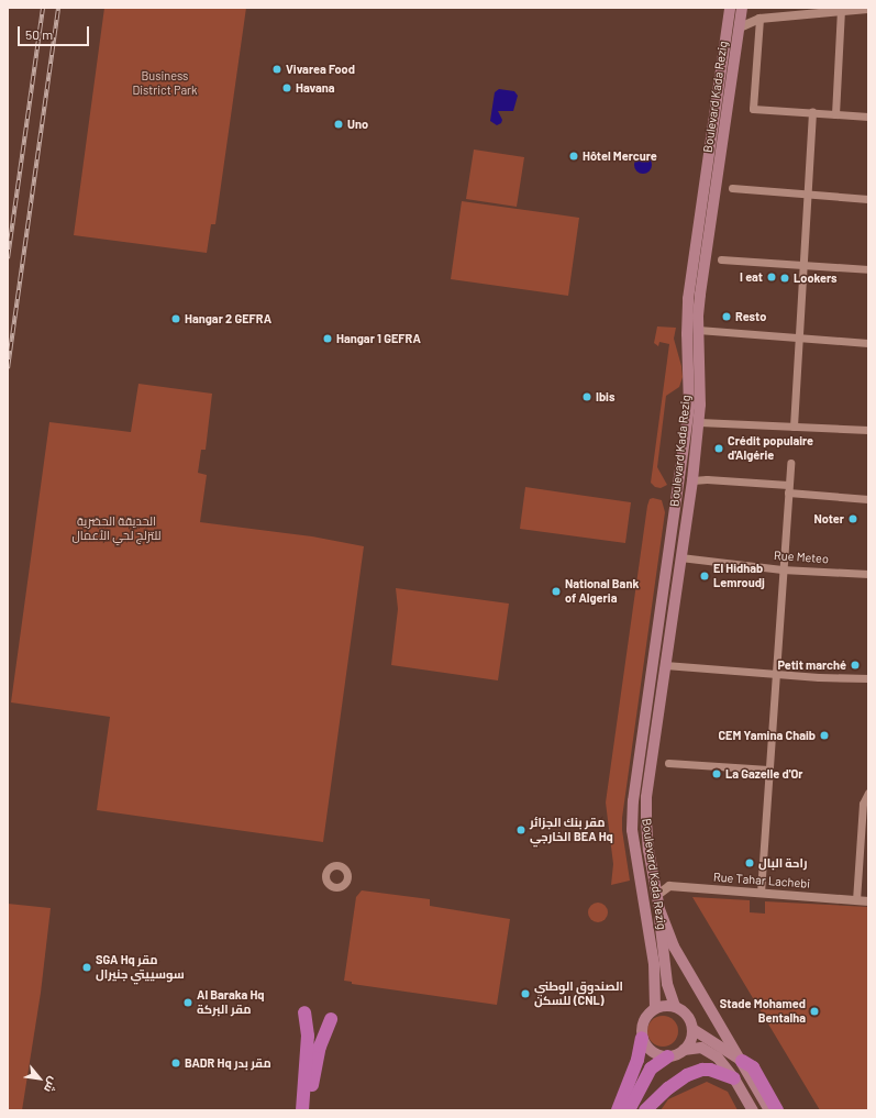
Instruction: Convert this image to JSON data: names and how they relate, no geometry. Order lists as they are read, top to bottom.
{
  "streets": {
    "main road": ["Boulevard Kada Rezig"],
    "street": ["Rue Meteo", "Rue Tahar Lachebi"]
  },
  "crossings": [
    ["Boulevard Kada Rezig", "Rue Meteo"],
    ["Boulevard Kada Rezig", "Rue Tahar Lachebi"]
  ],
  "parks": ["Business District Park", "الحديقة الحضرية للتزلج لحي الأعمال"],
  "places": [
    "Vivarea Food",
    "Havana",
    "Uno",
    "Hôtel Mercure",
    "I eat",
    "Lookers",
    "Resto",
    "Hangar 2 GEFRA",
    "Hangar 1 GEFRA",
    "Ibis",
    "Crédit populaire d'Algérie",
    "Noter",
    "El Hidhab Lemroudj",
    "National Bank of Algeria",
    "Petit marché",
    "CEM Yamina Chaib",
    "La Gazelle d'Or",
    "مقر بنك الجزائر الخارجي BEA Hq",
    "راحة البال",
    "SGA Hq مقر سوسييتي جنيرال",
    "الصندوق الوطني للسكن (CNL)",
    "Al Baraka Hq مقر البركة",
    "Stade Mohamed Bentalha",
    "BADR Hq مقر بدر"
  ],
  "scale_bar": "50 m",
  "north": "bottom right"
}
